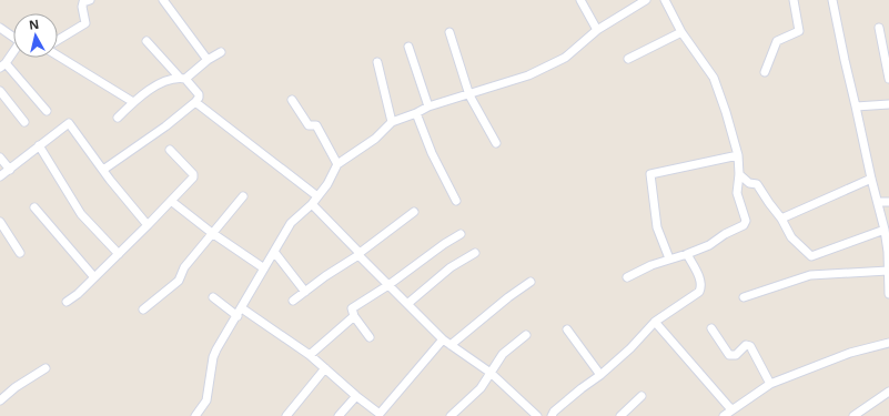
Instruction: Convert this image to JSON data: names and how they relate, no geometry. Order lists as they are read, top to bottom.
{
  "north": "top"
}
